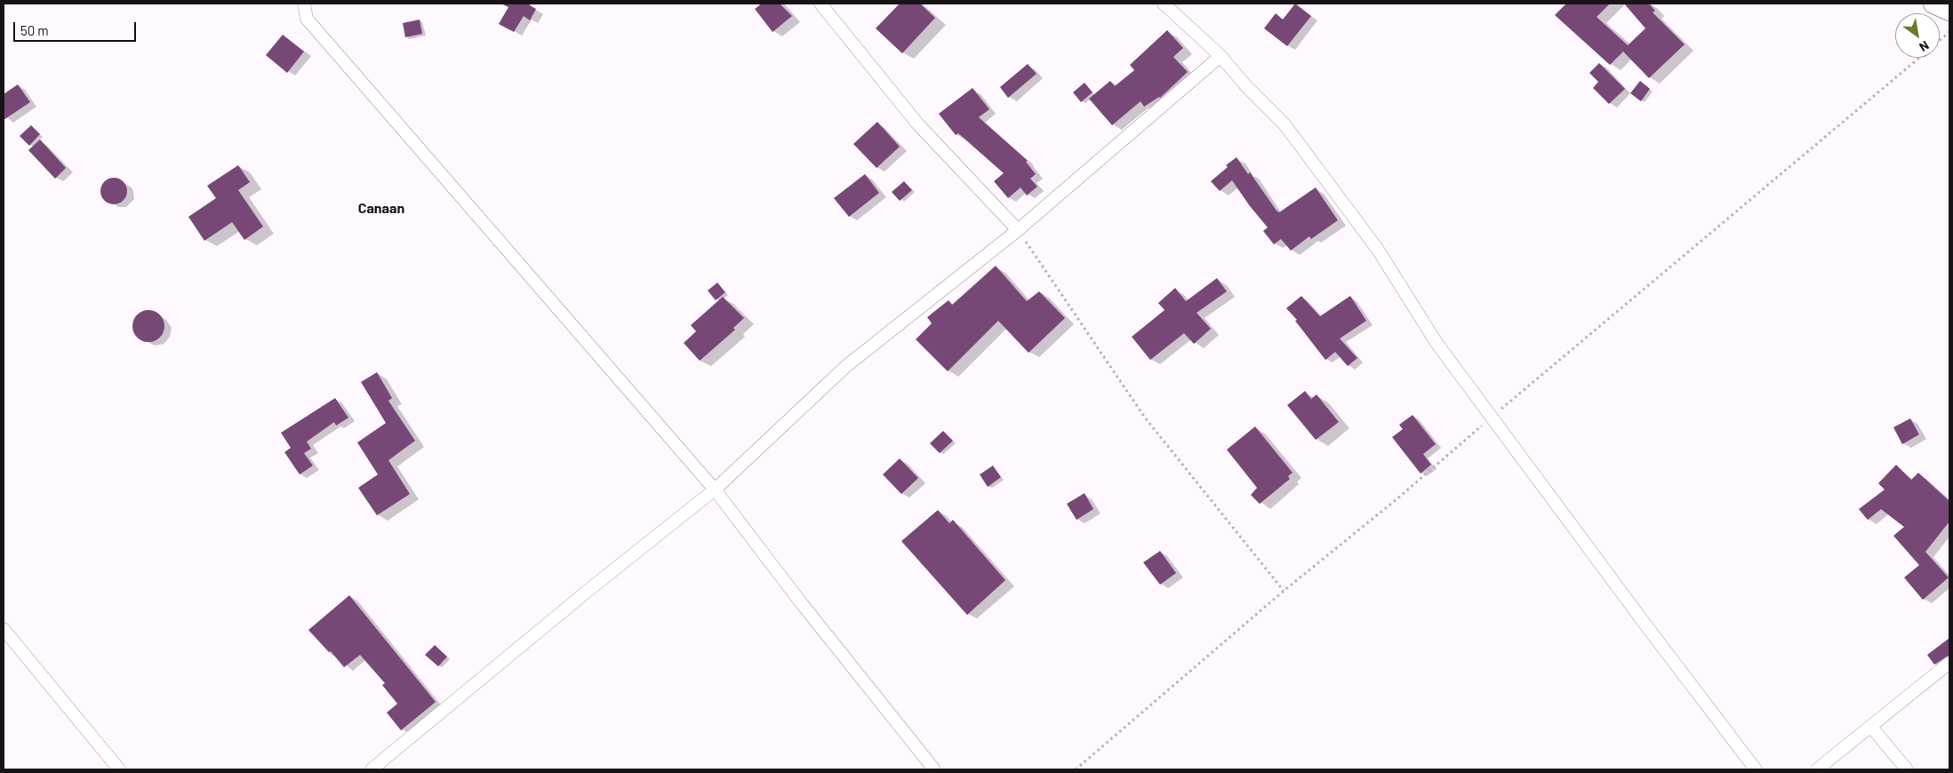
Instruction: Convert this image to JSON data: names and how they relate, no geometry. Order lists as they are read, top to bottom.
{
  "districts": ["Canaan"],
  "scale_bar": "50 m",
  "north": "bottom right"
}
